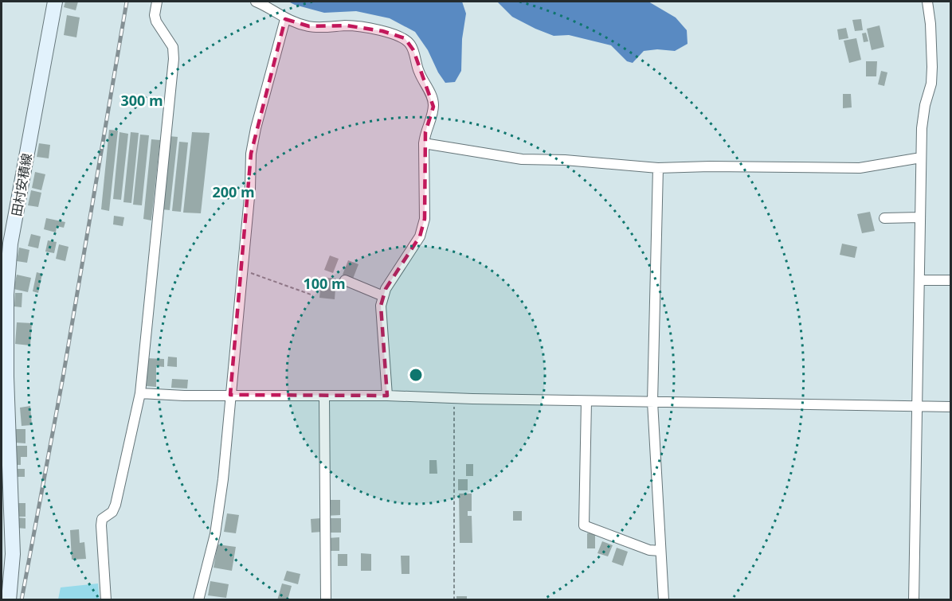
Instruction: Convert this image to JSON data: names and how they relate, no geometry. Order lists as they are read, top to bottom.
{
  "streets": {
    "main road": ["田村安積線"]
  },
  "rings": ["300 m", "200 m", "100 m"]
}
